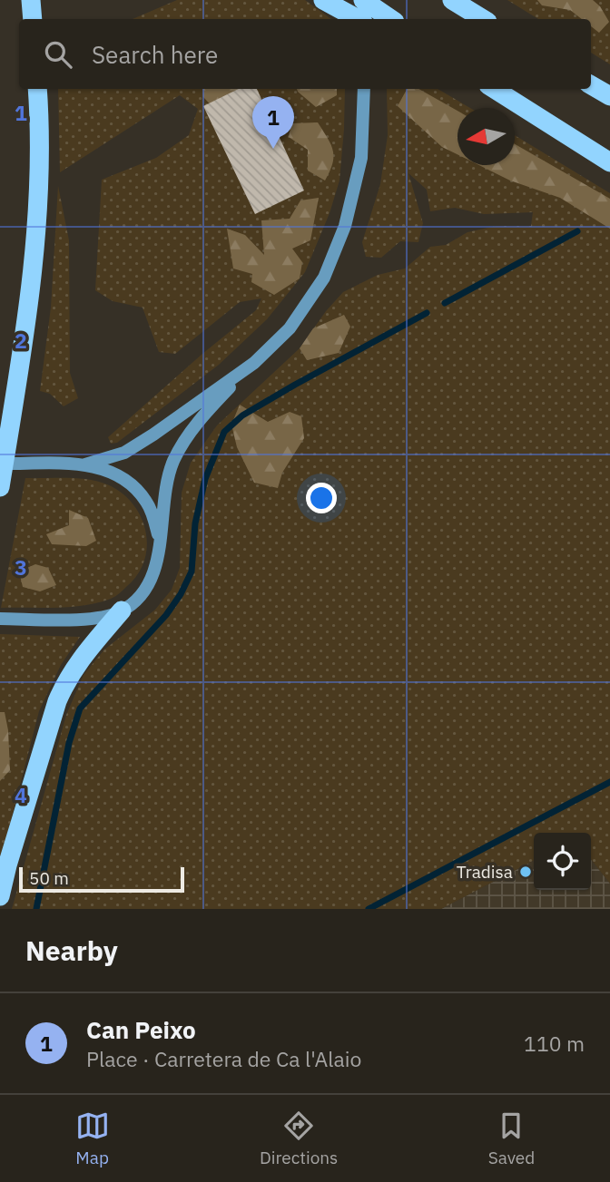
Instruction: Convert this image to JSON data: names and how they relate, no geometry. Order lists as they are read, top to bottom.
{
  "places": ["Tradisa"],
  "scale_bar": "50 m",
  "north": "left",
  "page": {
    "search": "Search here",
    "pins": "1",
    "scale": "50 m",
    "heading": "Nearby",
    "list": [
      {
        "mark": "1",
        "name": "Can Peixo",
        "note": "Place · Carretera de Ca l'Alaio",
        "value": "110 m"
      }
    ],
    "nav": ["Map", "Directions", "Saved"]
  },
  "grid": {
    "rows": [
      "1",
      "2",
      "3",
      "4"
    ]
  }
}
